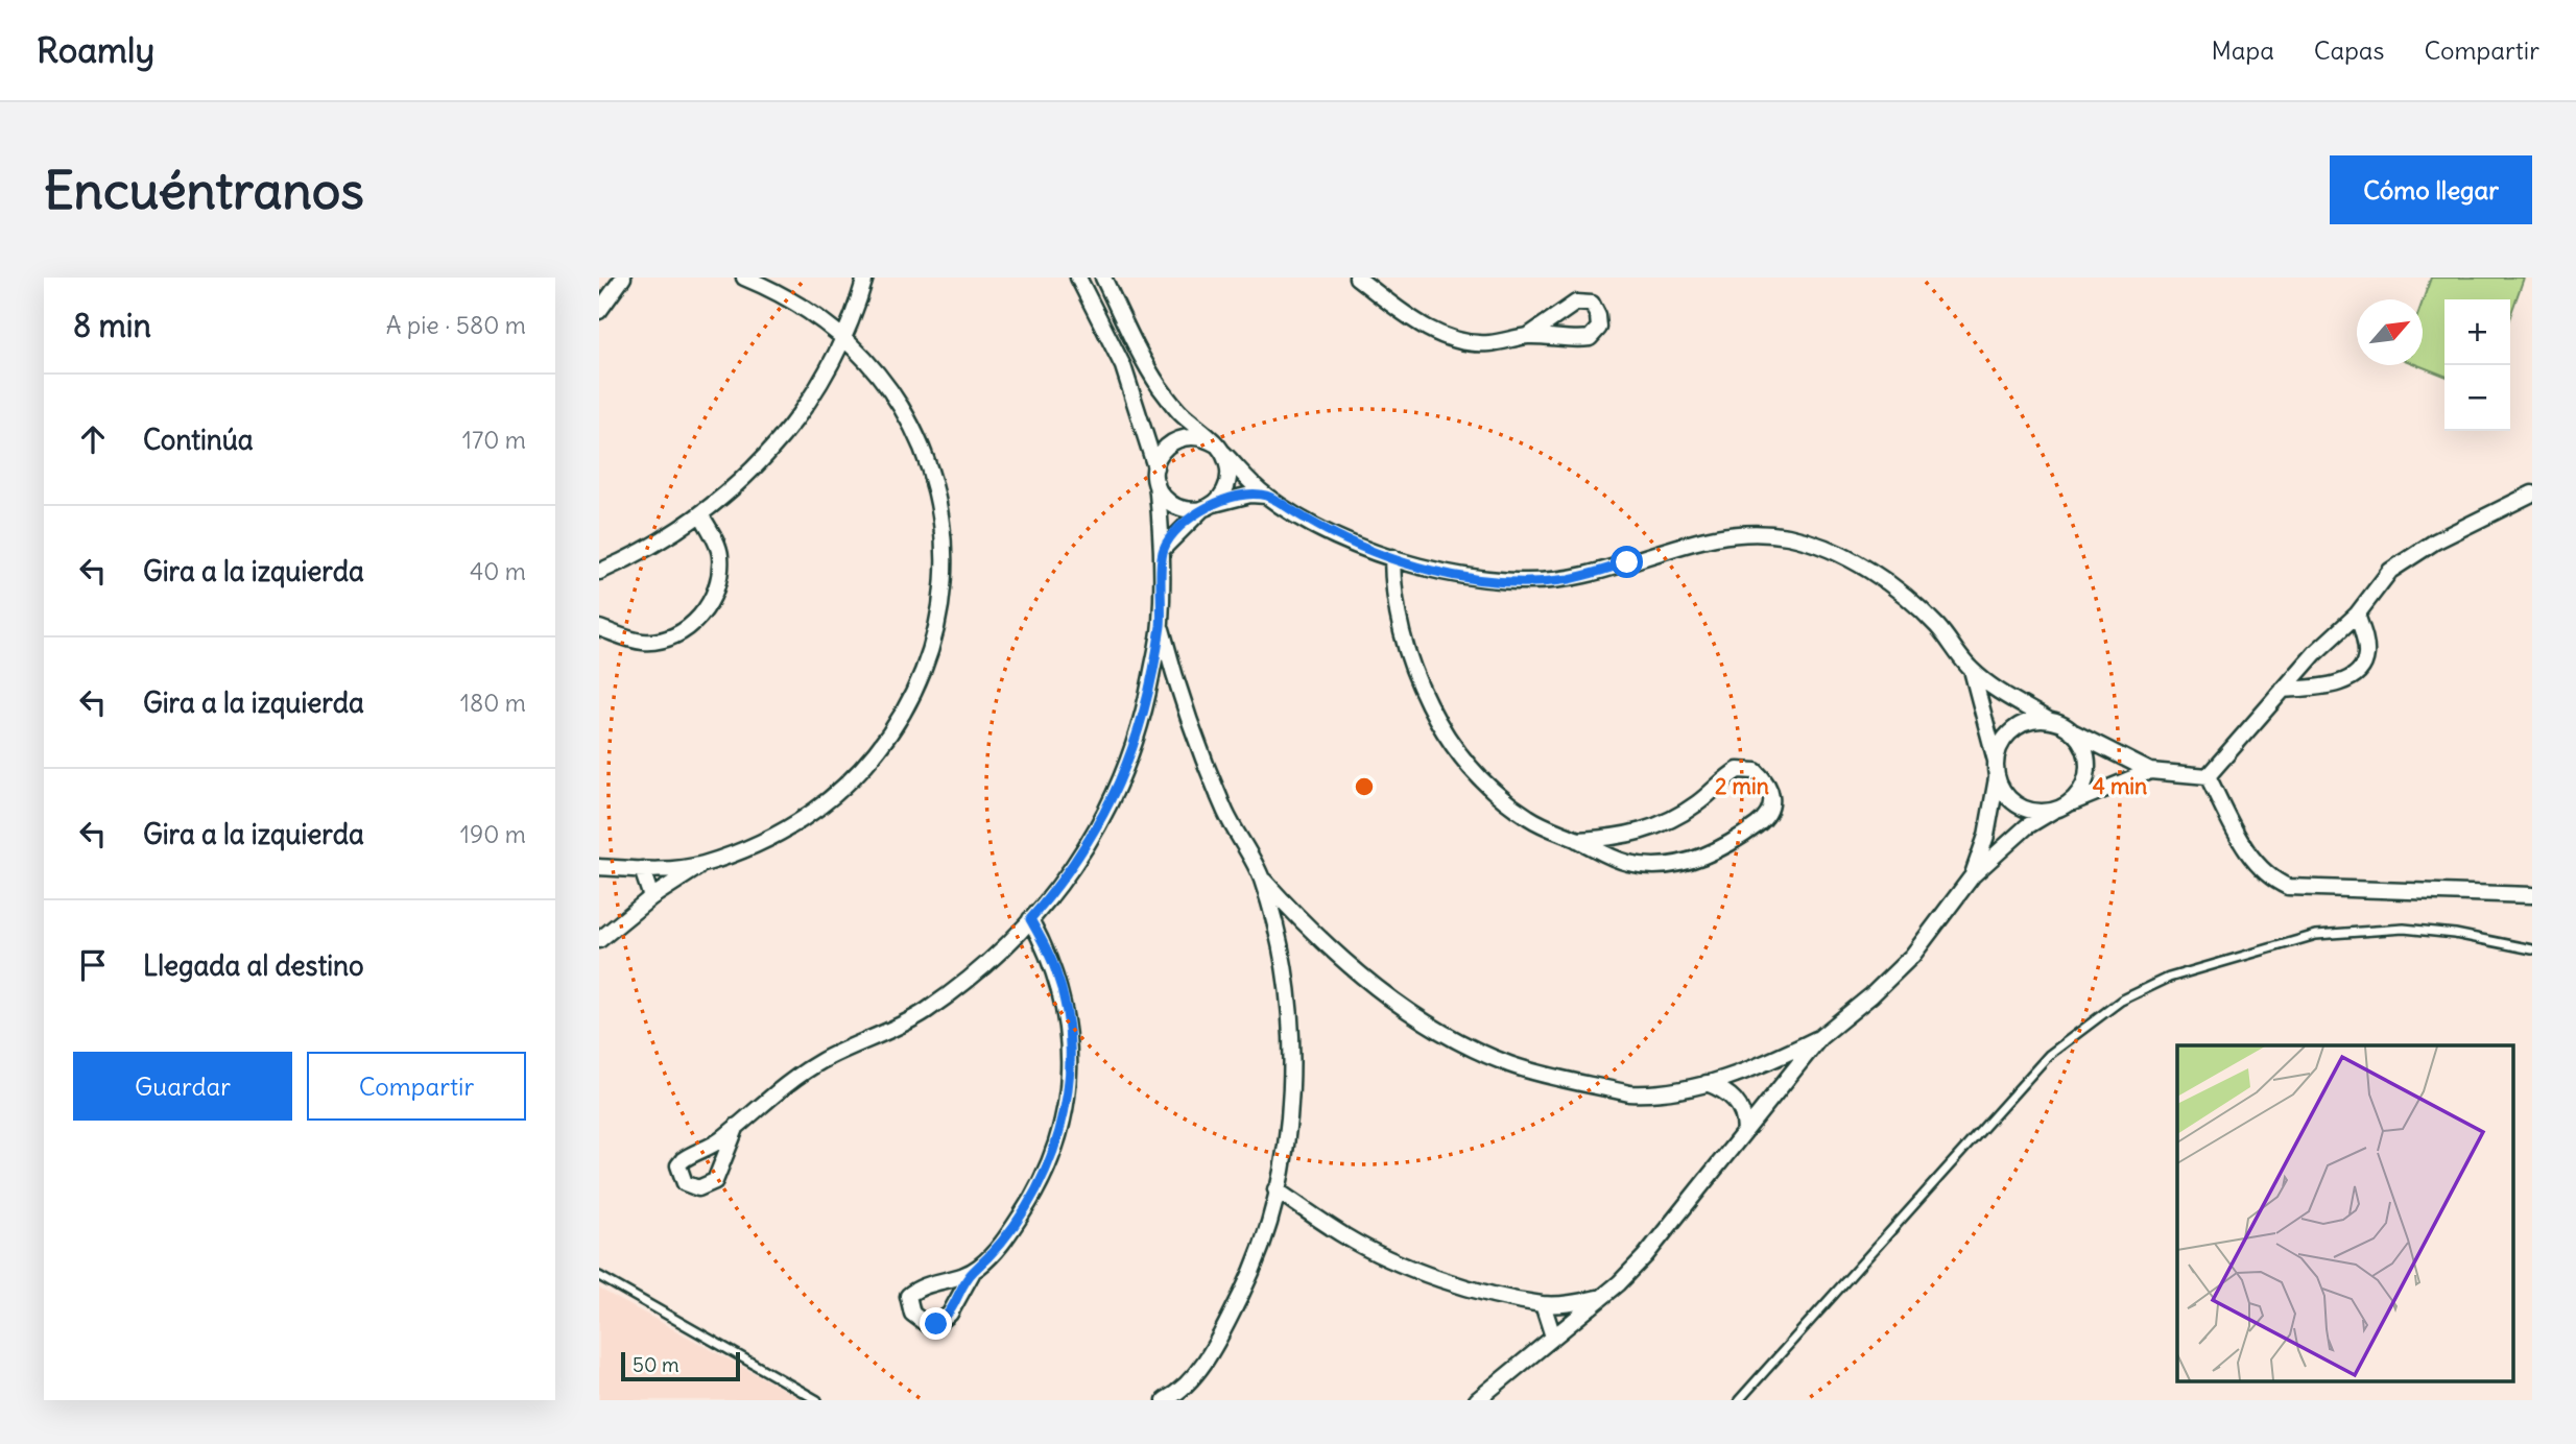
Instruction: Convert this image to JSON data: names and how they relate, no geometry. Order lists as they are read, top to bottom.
{
  "scale_bar": "50 m",
  "north": "top right",
  "page": {
    "header": "Roamly",
    "nav": ["Mapa", "Capas", "Compartir"],
    "buttons": [
      "Cómo llegar",
      ["Guardar", "Compartir"]
    ],
    "title": "Encuéntranos",
    "heading": ["8 min", "A pie · 580 m"],
    "map_buttons": ["+", "−"],
    "list": [
      ["Continúa", "170 m"],
      ["Gira a la izquierda", "40 m"],
      ["Gira a la izquierda", "180 m"],
      ["Gira a la izquierda", "190 m"],
      "Llegada al destino"
    ],
    "scale": "50 m"
  },
  "rings": ["2 min", "4 min"]
}
